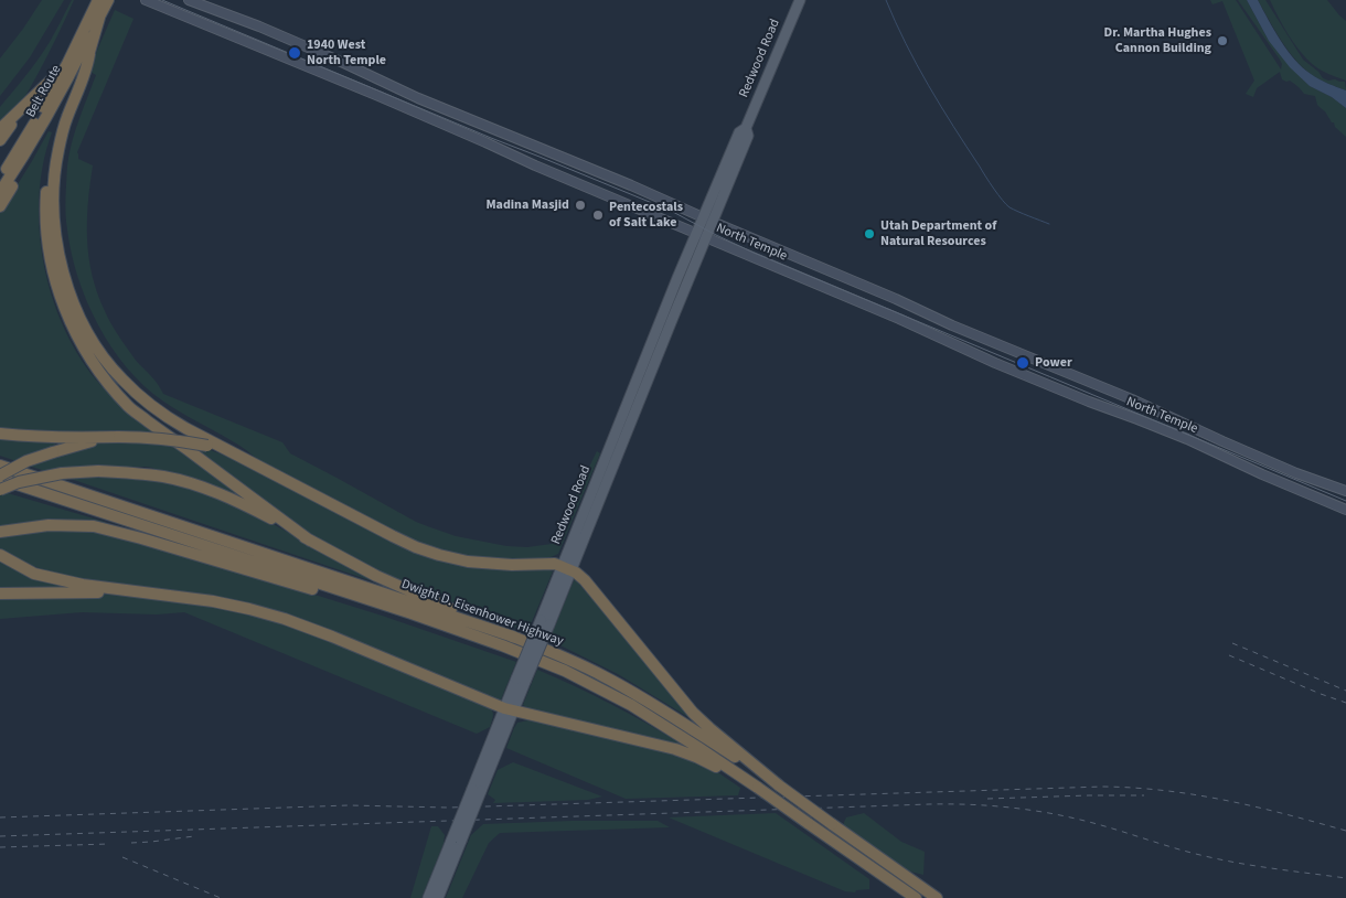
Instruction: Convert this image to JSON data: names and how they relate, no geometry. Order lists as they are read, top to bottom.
{
  "streets": {
    "highway": ["Belt Route", "Dwight D. Eisenhower Highway"],
    "main road": ["Redwood Road", "North Temple"]
  },
  "crossings": [
    ["Redwood Road", "North Temple"]
  ],
  "places": [
    "Dr. Martha Hughes Cannon Building",
    "1940 West North Temple",
    "Madina Masjid",
    "Pentecostals of Salt Lake",
    "Utah Department of Natural Resources",
    "Power"
  ]
}
